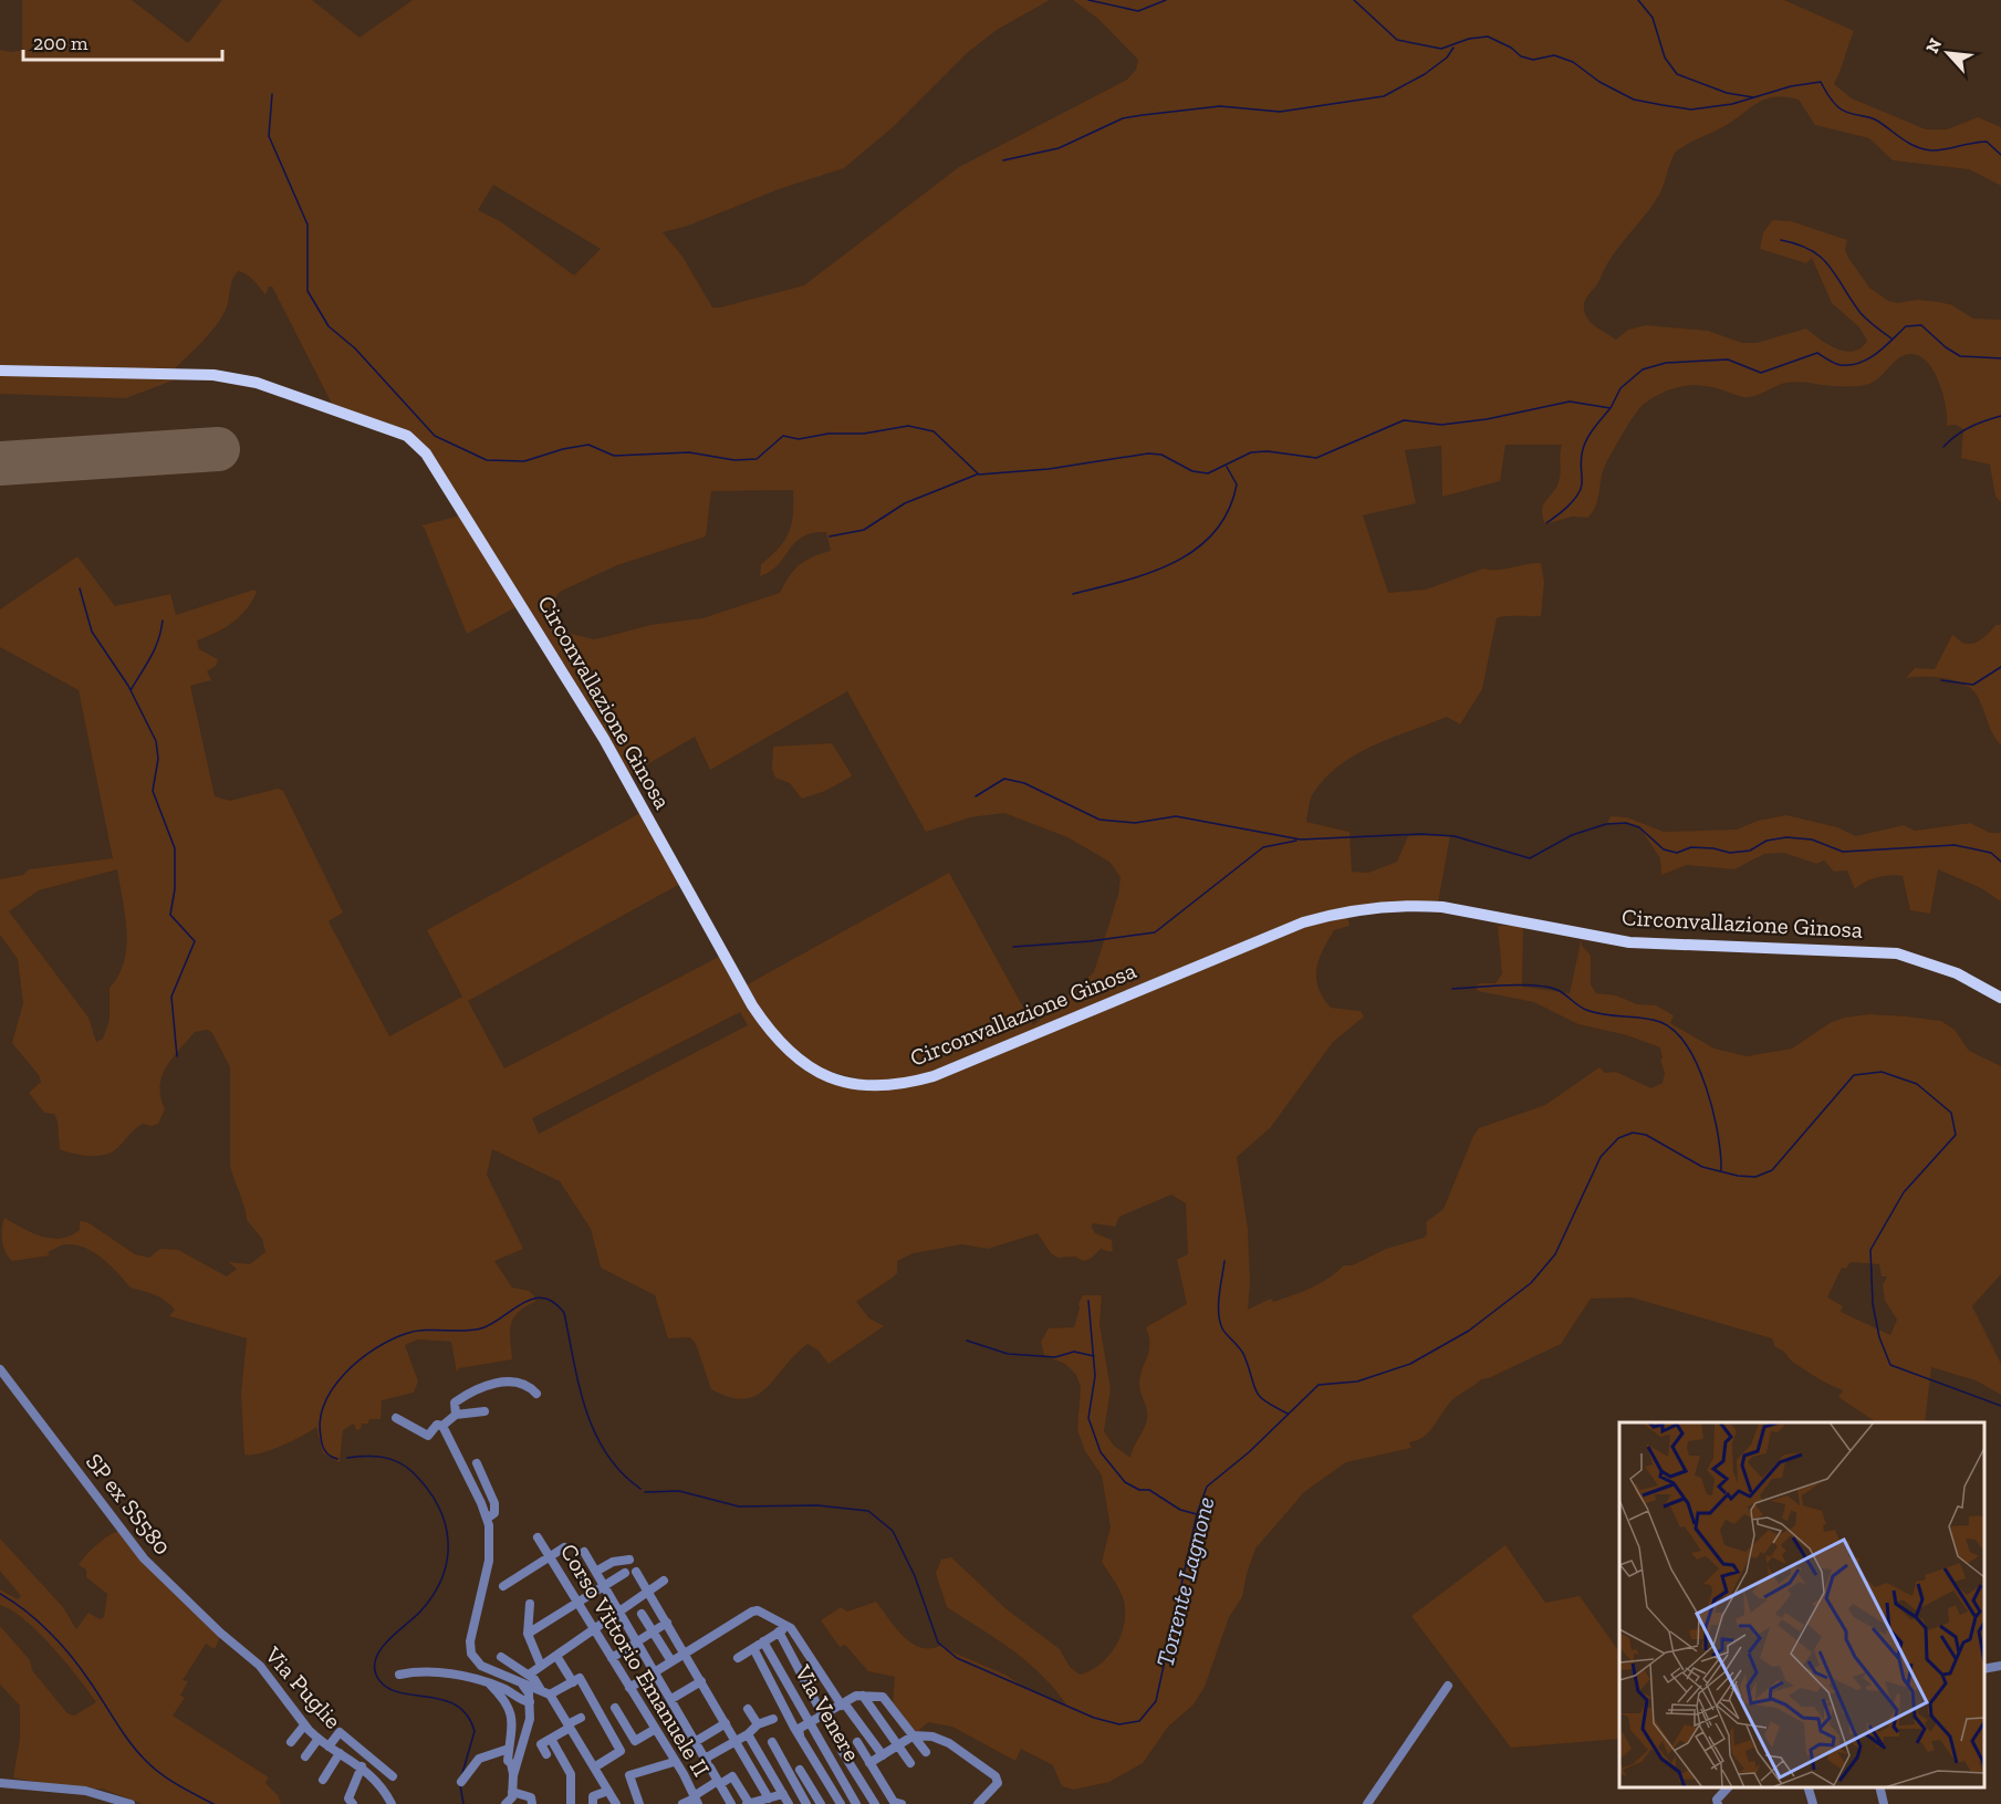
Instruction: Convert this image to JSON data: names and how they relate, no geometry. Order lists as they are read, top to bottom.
{
  "streets": {
    "main road": ["Circonvallazione Ginosa"],
    "street": [
      "SP ex SS580",
      "Corso Vittorio Emanuele II",
      "Via Puglie",
      "Via Venere"
    ]
  },
  "crossings": [
    ["SP ex SS580", "Via Puglie"]
  ],
  "water": ["Torrente Lagnone"],
  "scale_bar": "200 m",
  "north": "top left"
}
